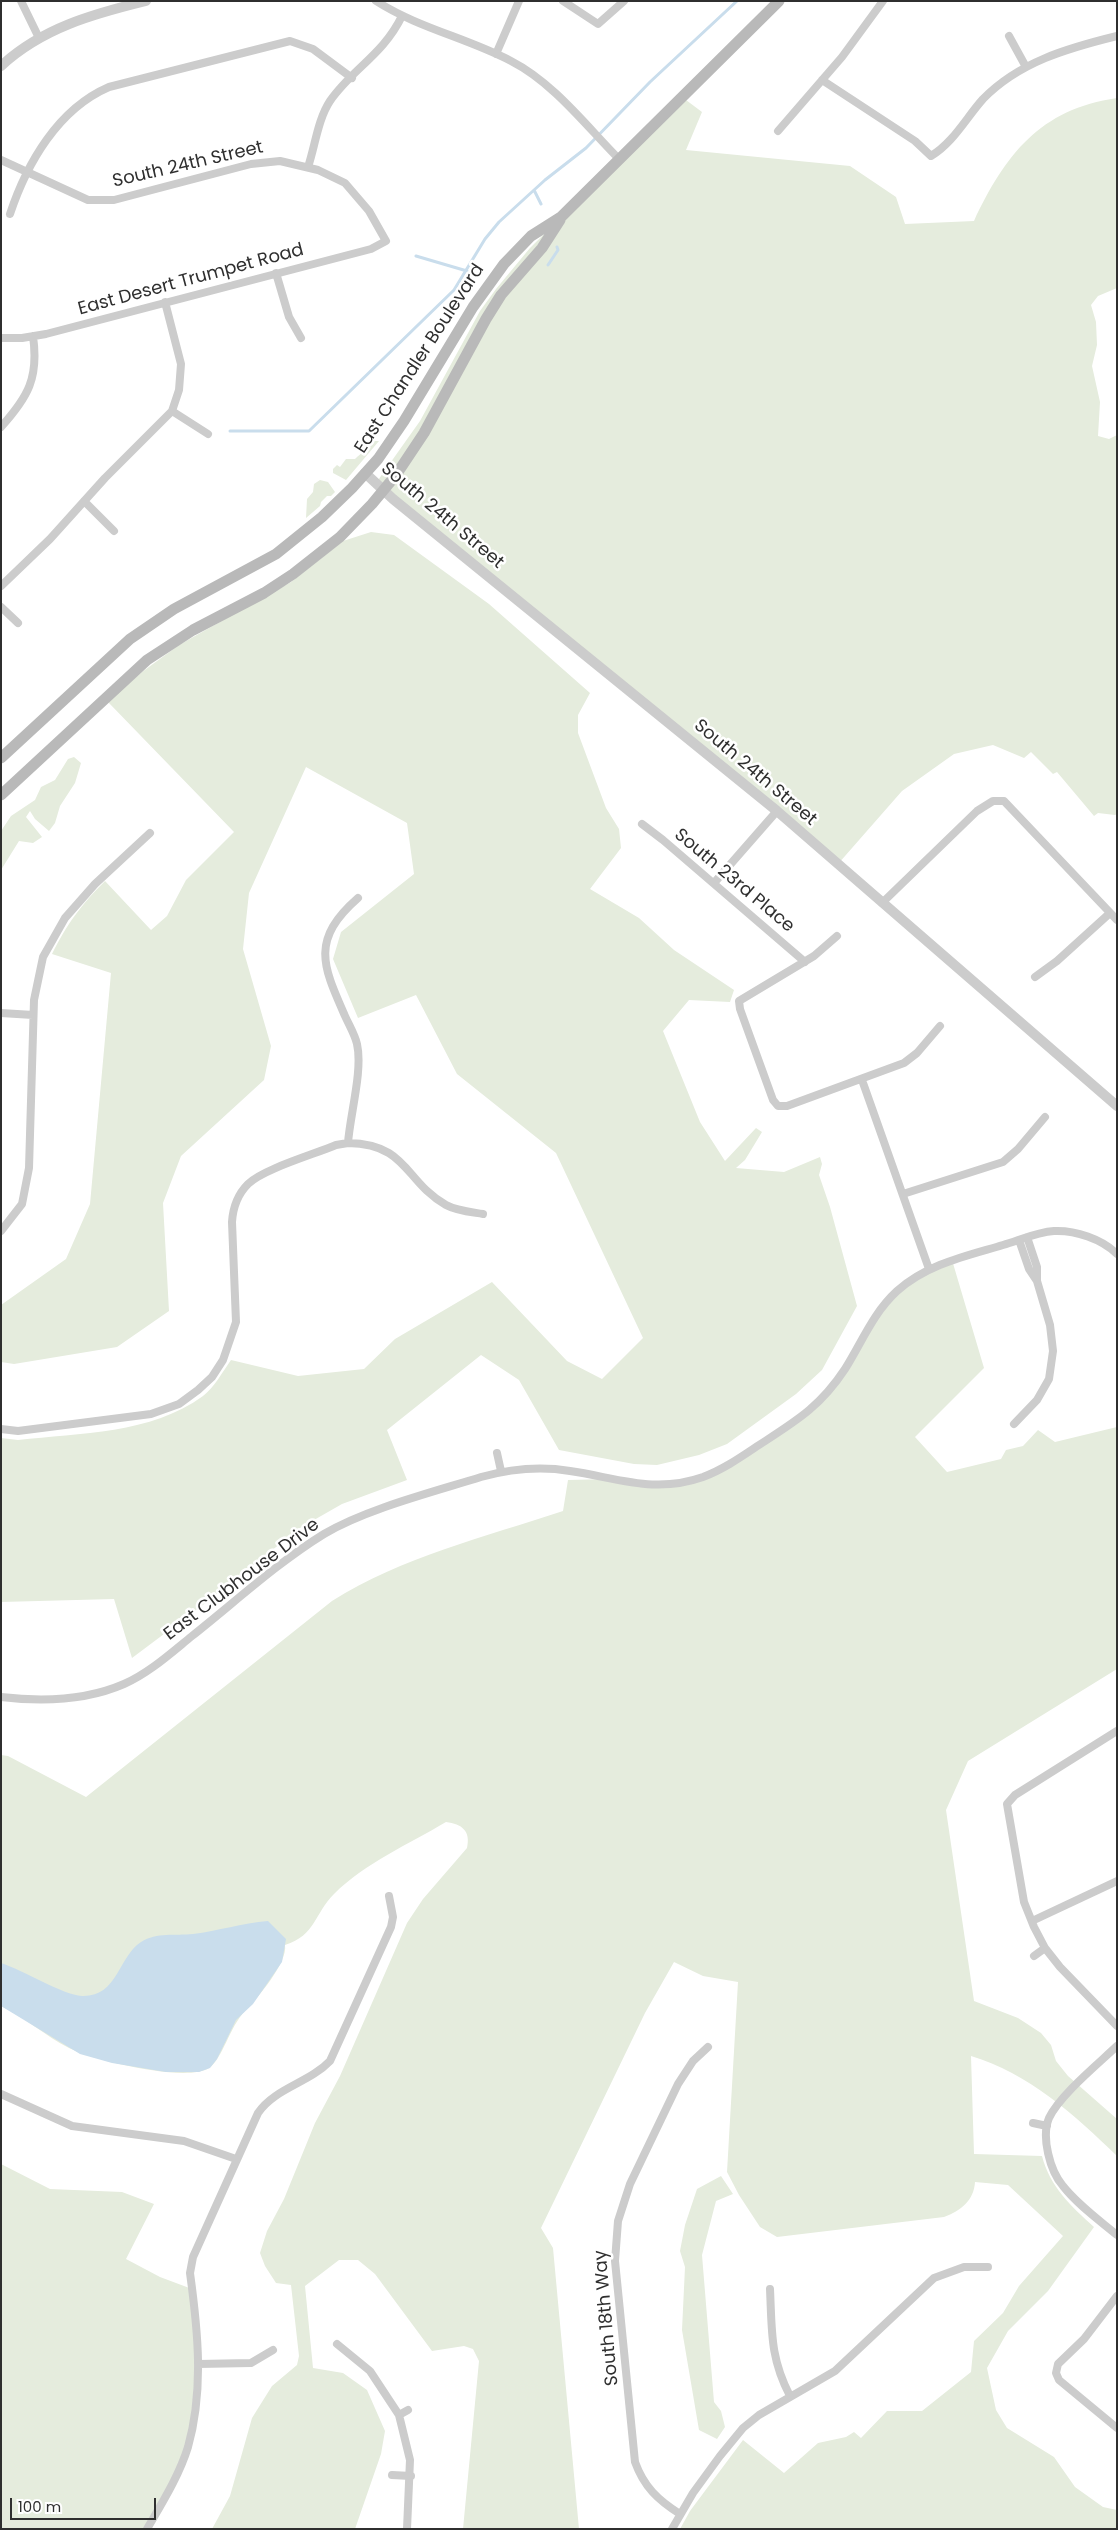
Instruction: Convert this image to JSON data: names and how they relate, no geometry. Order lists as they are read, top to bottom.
{
  "streets": {
    "main road": ["East Chandler Boulevard"],
    "street": [
      "South 24th Street",
      "East Desert Trumpet Road",
      "South 23rd Place",
      "East Clubhouse Drive",
      "South 18th Way"
    ]
  },
  "crossings": [
    ["South 24th Street", "East Desert Trumpet Road"],
    ["South 24th Street", "East Chandler Boulevard"]
  ],
  "scale_bar": "100 m"
}
